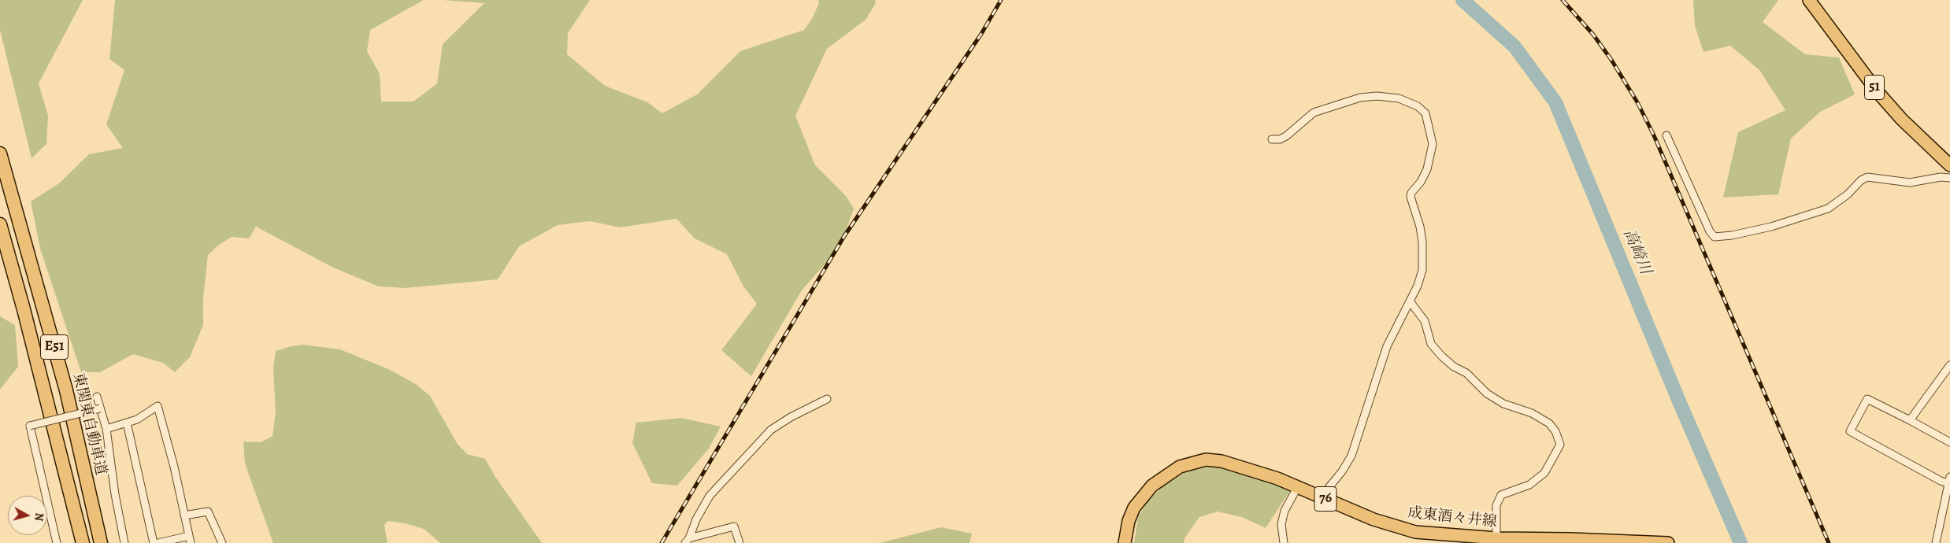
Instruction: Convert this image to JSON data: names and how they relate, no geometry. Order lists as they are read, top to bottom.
{
  "streets": {
    "highway": ["E51", "東関東自動車道"],
    "main road": ["51", "76", "成東酒々井線"]
  },
  "water": ["高崎川"],
  "north": "right"
}
